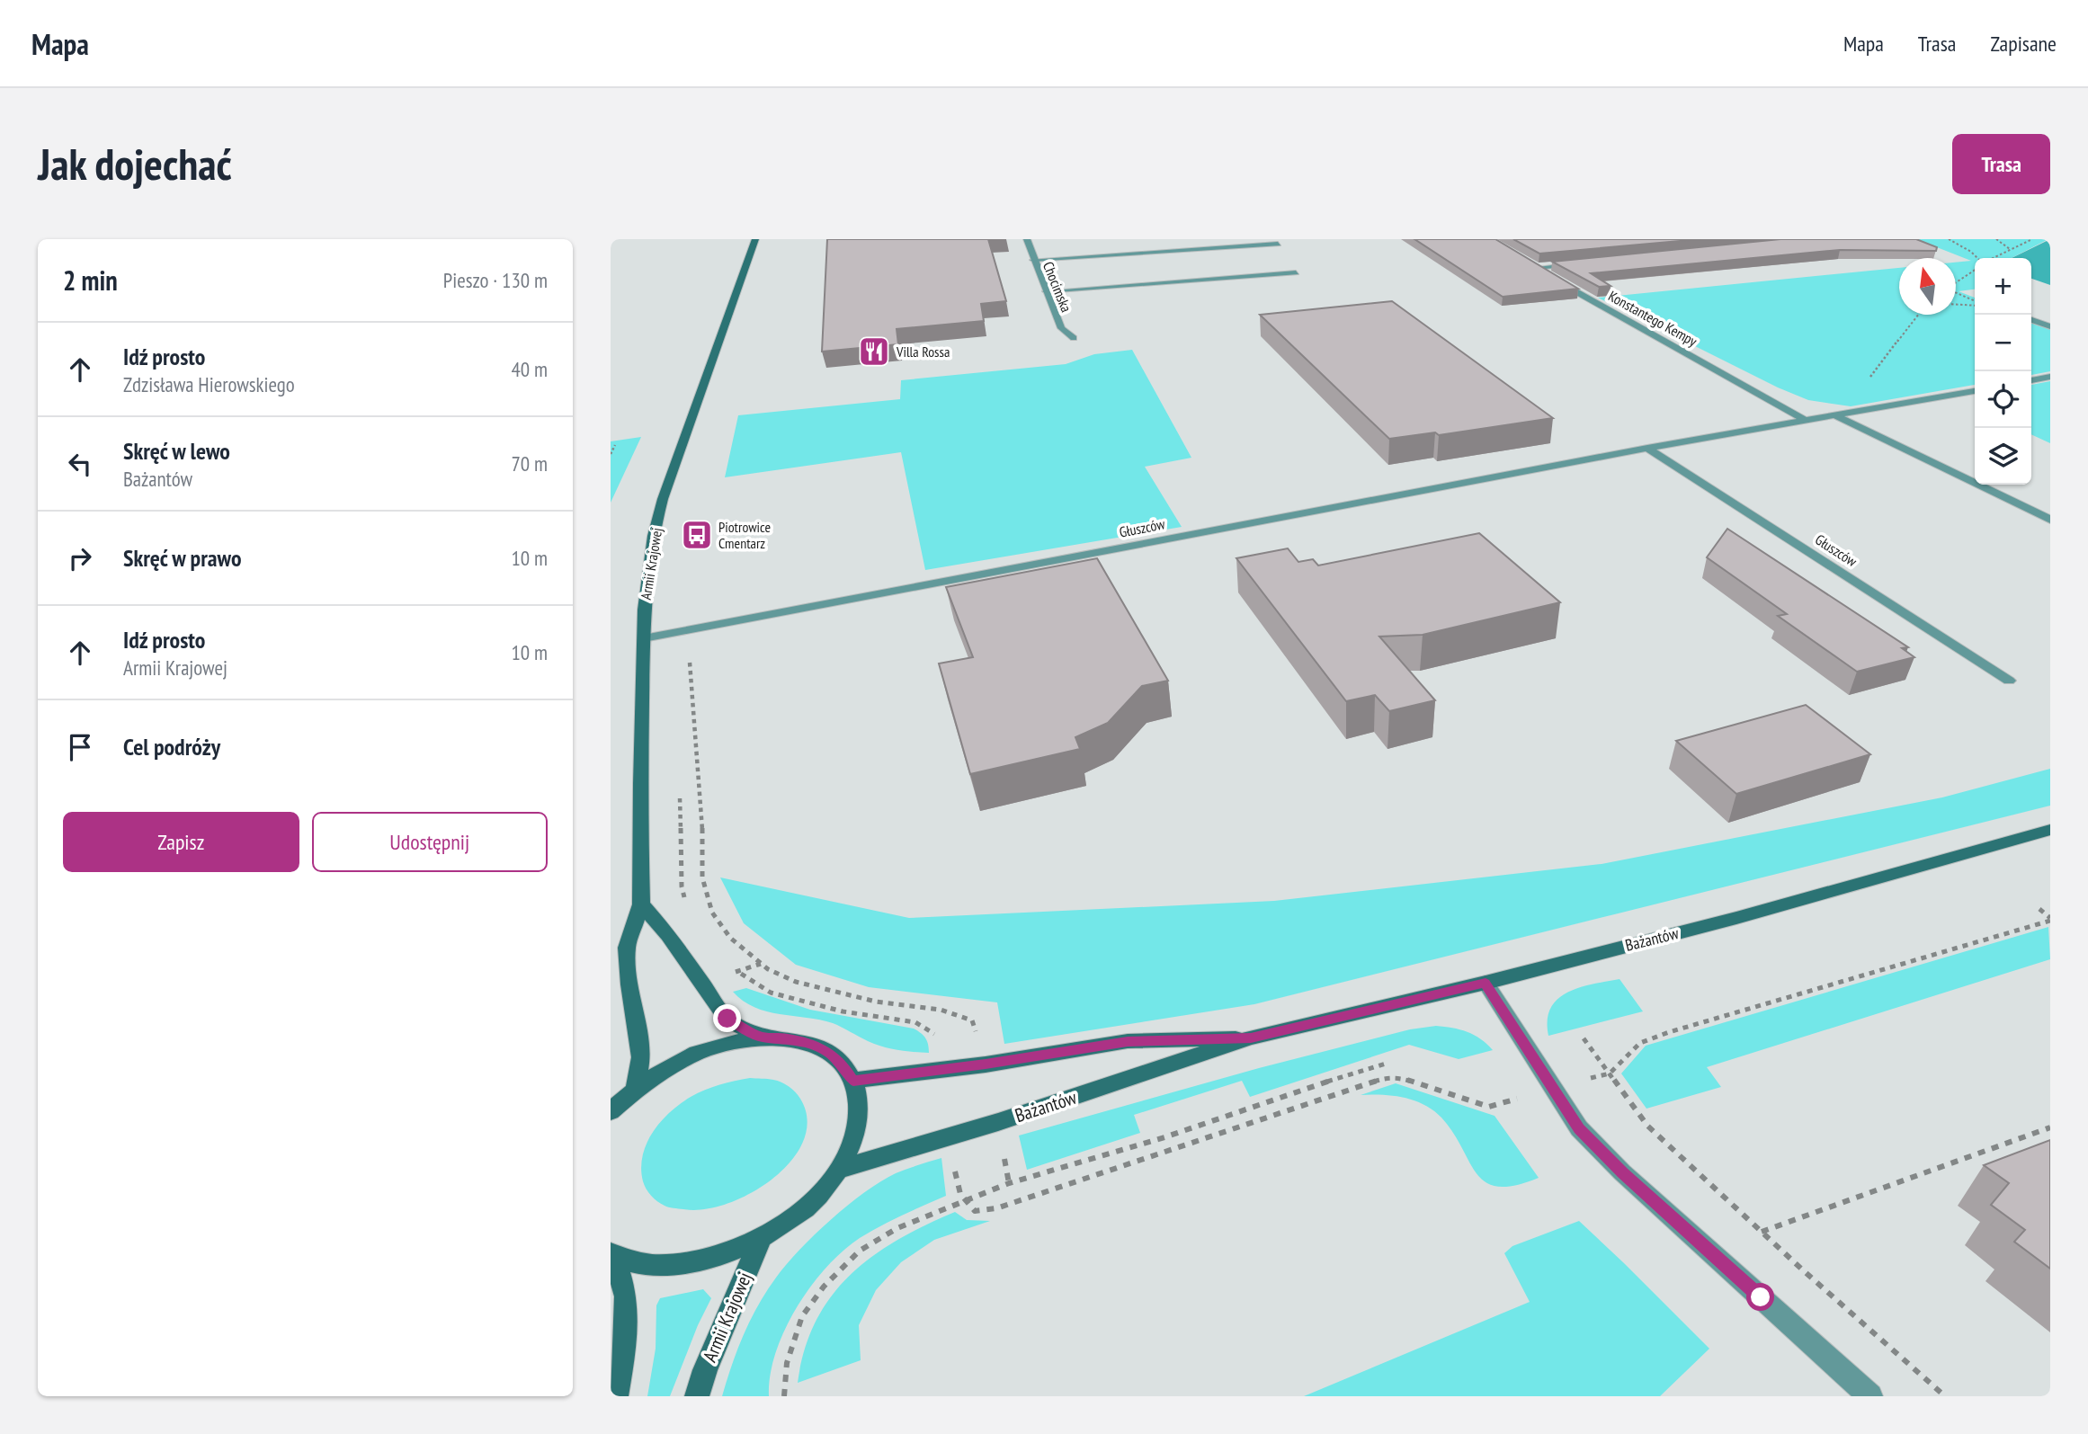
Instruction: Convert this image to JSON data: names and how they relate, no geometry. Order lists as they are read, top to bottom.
{
  "streets": {
    "street": [
      "Chocimska",
      "Konstantego Kempy",
      "Głuszców",
      "Armii Krajowej",
      "Bażantów"
    ]
  },
  "crossings": [
    ["Konstantego Kempy", "Głuszców"],
    ["Głuszców", "Armii Krajowej"]
  ],
  "places": {
    "restaurant": ["Villa Rossa"],
    "bus stop": ["Piotrowice Cmentarz"]
  },
  "north": "top",
  "page": {
    "header": "Mapa",
    "nav": ["Mapa", "Trasa", "Zapisane"],
    "buttons": [
      "Trasa",
      ["Zapisz", "Udostępnij"]
    ],
    "title": "Jak dojechać",
    "heading": ["2 min", "Pieszo · 130 m"],
    "map_buttons": ["+", "−"],
    "list": [
      ["Idź prosto", "Zdzisława Hierowskiego", "40 m"],
      ["Skręć w lewo", "Bażantów", "70 m"],
      ["Skręć w prawo", "10 m"],
      ["Idź prosto", "Armii Krajowej", "10 m"],
      "Cel podróży"
    ]
  }
}
